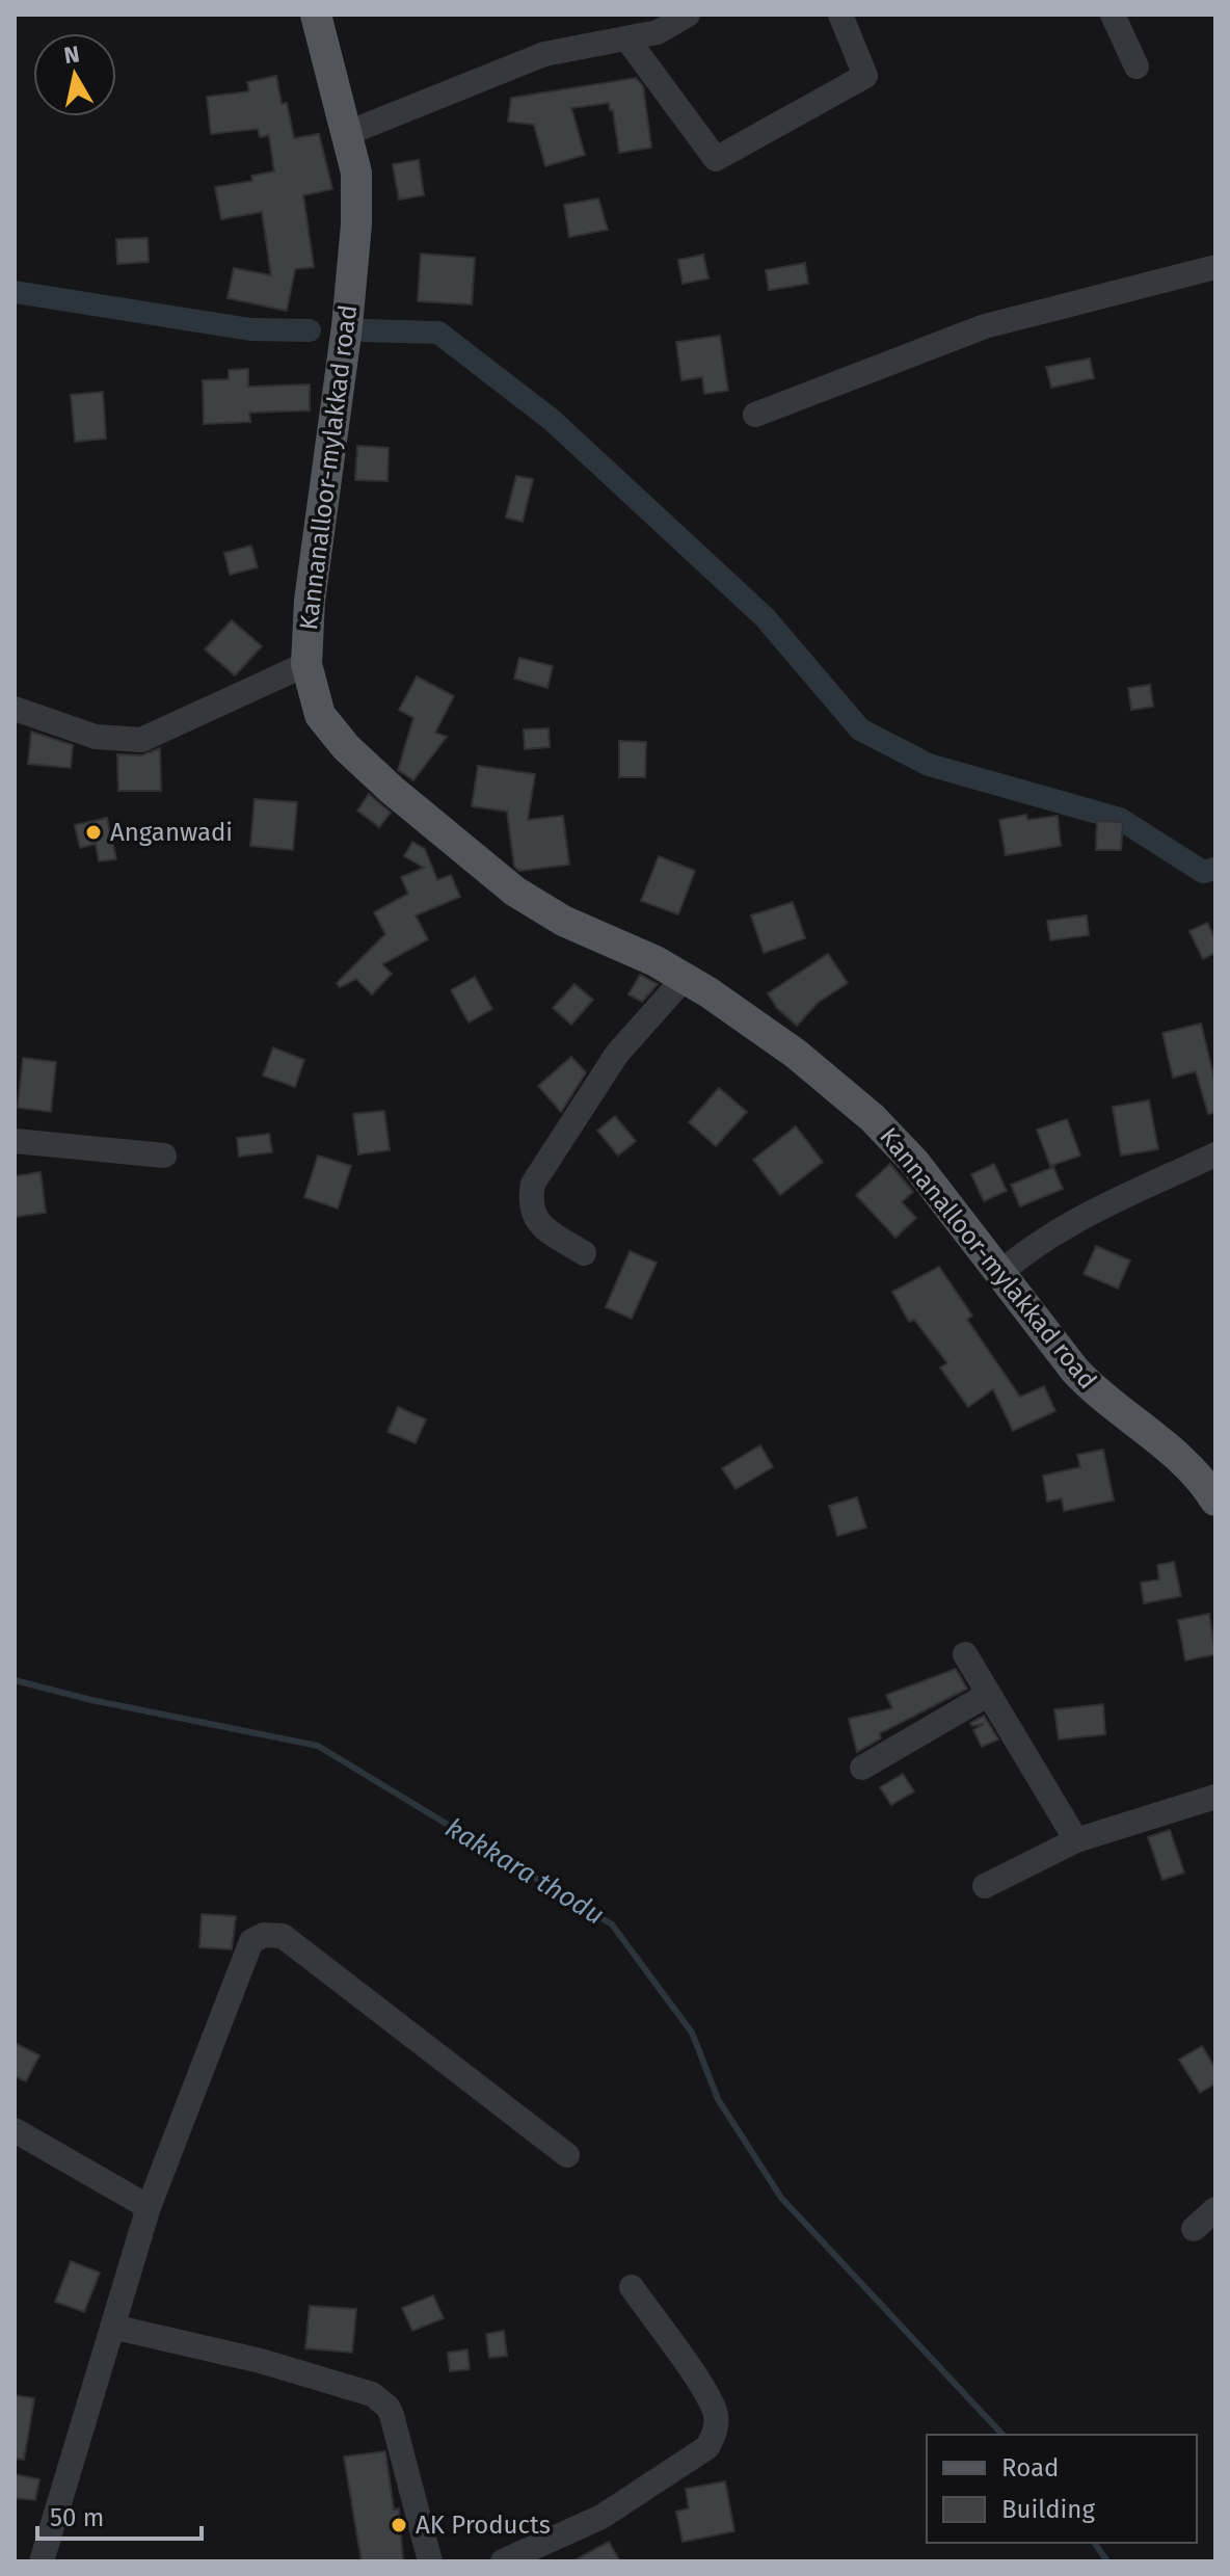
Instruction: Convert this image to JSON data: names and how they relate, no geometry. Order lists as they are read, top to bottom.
{
  "streets": {
    "main road": ["Kannanalloor-mylakkad road"]
  },
  "water": ["kakkara thodu"],
  "places": ["Anganwadi", "AK Products"],
  "legend": ["Road", "Building"],
  "scale_bar": "50 m",
  "north": "top"
}
